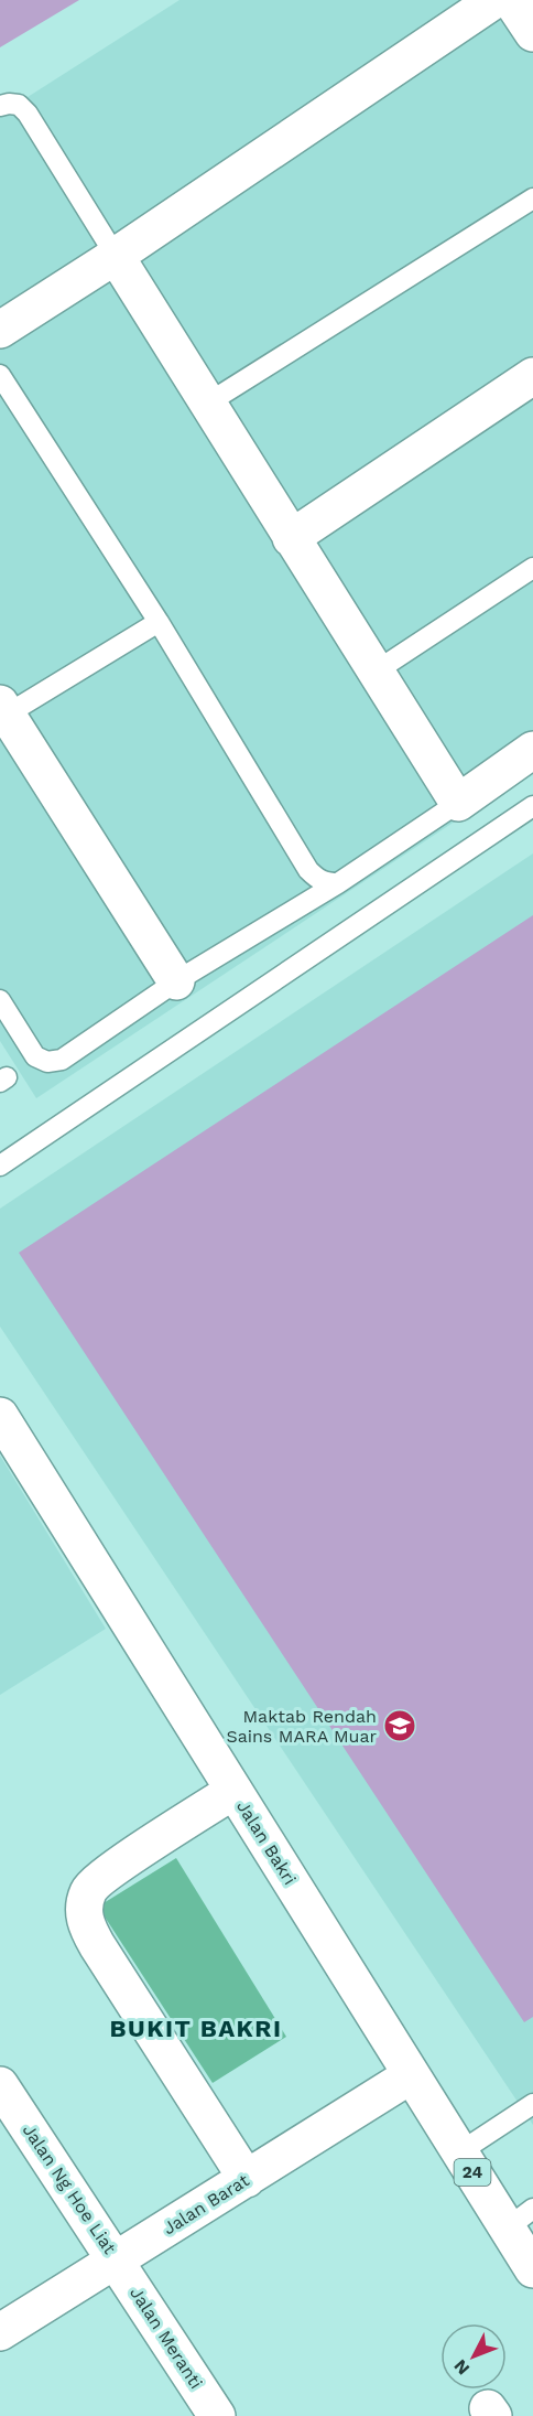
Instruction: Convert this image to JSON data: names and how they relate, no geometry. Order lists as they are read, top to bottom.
{
  "streets": {
    "street": [
      "Jalan Bakri",
      "24",
      "Jalan Ng Hoe Liat",
      "Jalan Barat",
      "Jalan Meranti"
    ]
  },
  "crossings": [
    ["Jalan Bakri", "Jalan Barat"],
    ["Jalan Ng Hoe Liat", "Jalan Barat"],
    ["Jalan Ng Hoe Liat", "Jalan Meranti"],
    ["Jalan Barat", "Jalan Meranti"]
  ],
  "districts": ["BUKIT BAKRI"],
  "places": {
    "school or university": ["Maktab Rendah Sains MARA Muar"]
  },
  "north": "bottom left"
}
